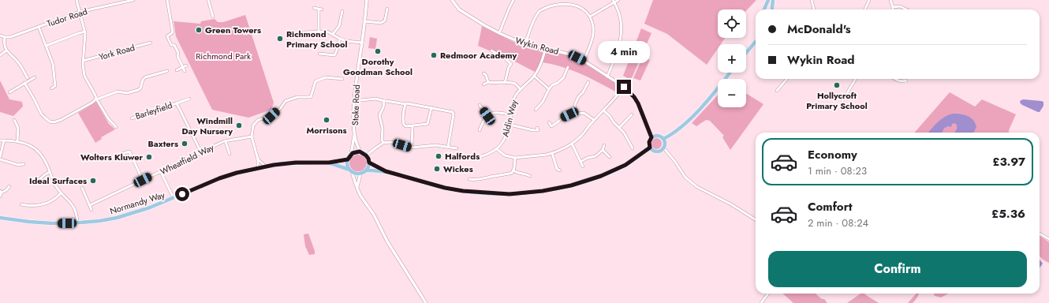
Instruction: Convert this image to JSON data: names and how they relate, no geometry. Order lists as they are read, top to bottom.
{
  "streets": {
    "main road": ["Normandy Way"],
    "street": [
      "Tudor Road",
      "Wykin Road",
      "York Road",
      "Stoke Road",
      "Barleyfield",
      "Aldin Way",
      "Wheatfield Way"
    ]
  },
  "crossings": [
    ["Wykin Road", "Aldin Way"],
    ["Stoke Road", "Normandy Way"],
    ["Barleyfield", "Wheatfield Way"]
  ],
  "parks": ["Richmond Park"],
  "places": [
    "Green Towers",
    "Richmond Primary School",
    "Dorothy Goodman School",
    "Redmoor Academy",
    "Hollycroft Primary School",
    "Morrisons",
    "Windmill Day Nursery",
    "Baxters",
    "Halfords",
    "Wolters Kluwer",
    "Wickes",
    "Ideal Surfaces"
  ],
  "page": {
    "map_buttons": ["+", "−"],
    "banner": ["McDonald's", "Wykin Road"],
    "bubble": "4 min",
    "list": [
      {
        "name": "Economy",
        "note": "1 min · 08:23",
        "value": "£3.97"
      },
      {
        "name": "Comfort",
        "note": "2 min · 08:24",
        "value": "£5.36"
      }
    ],
    "buttons": "Confirm"
  }
}
